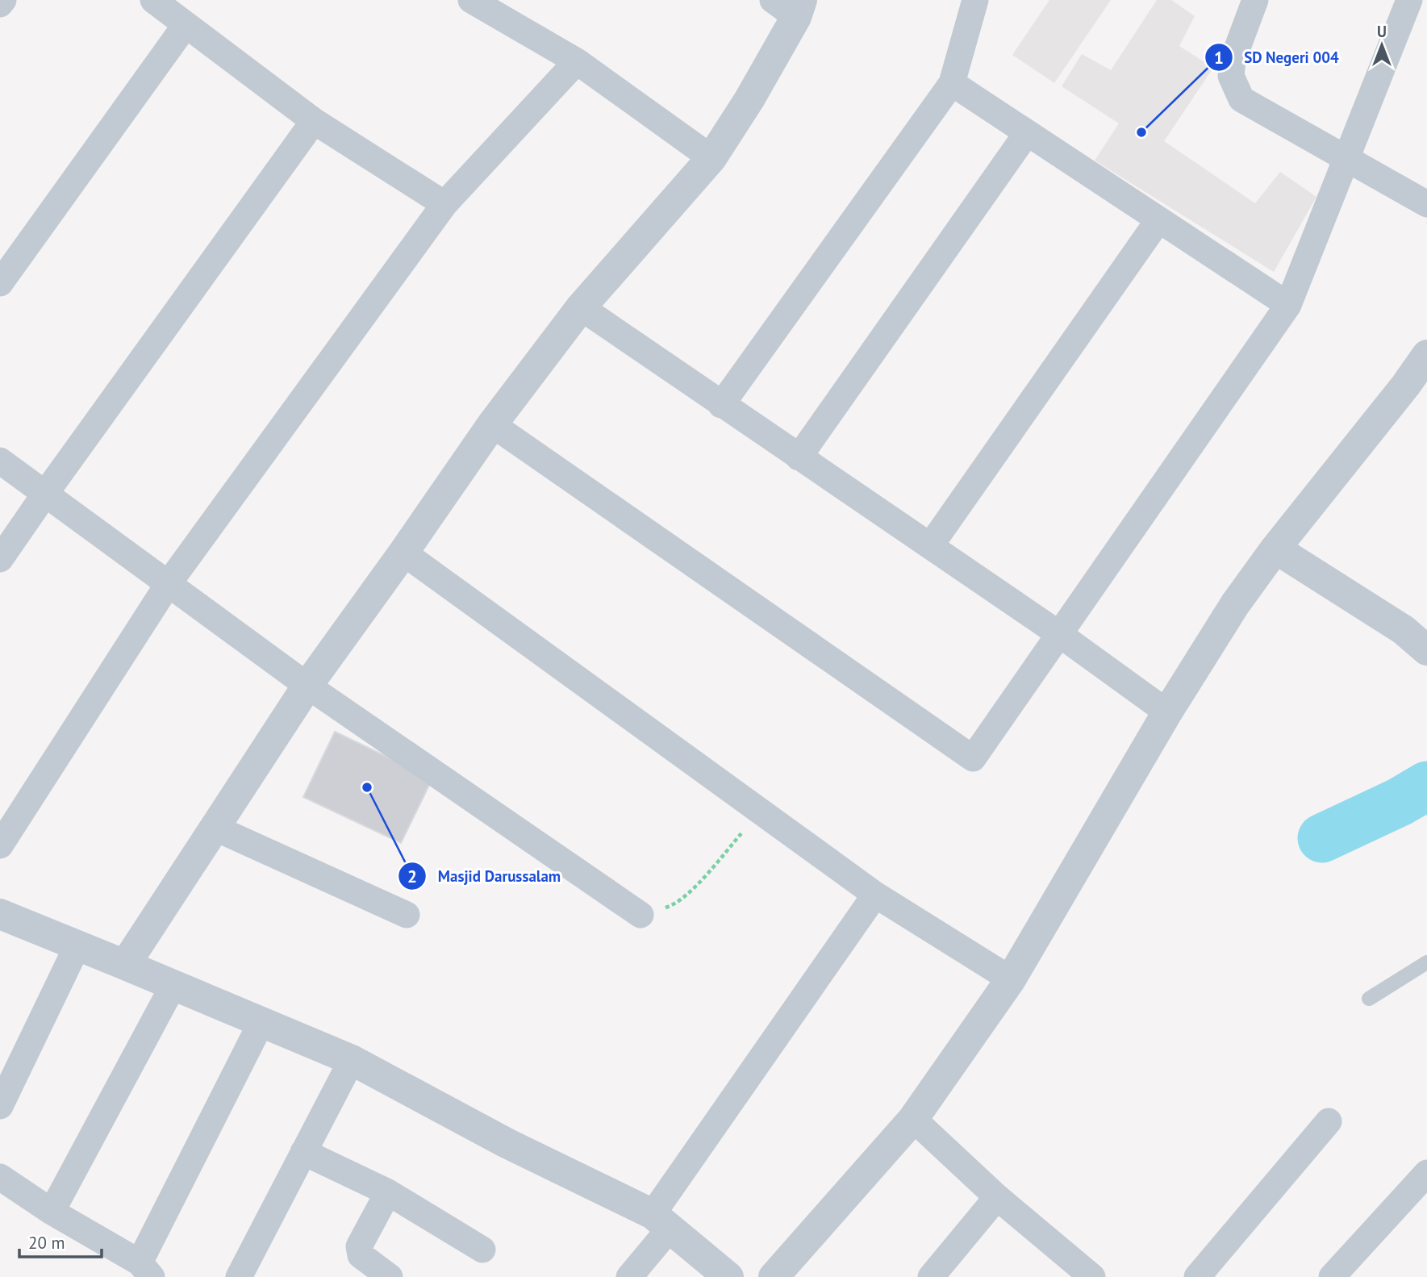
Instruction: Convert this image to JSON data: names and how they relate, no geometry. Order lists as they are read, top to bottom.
{
  "places": ["SD Negeri 004", "Masjid Darussalam"],
  "scale_bar": "20 m",
  "north": "top"
}
